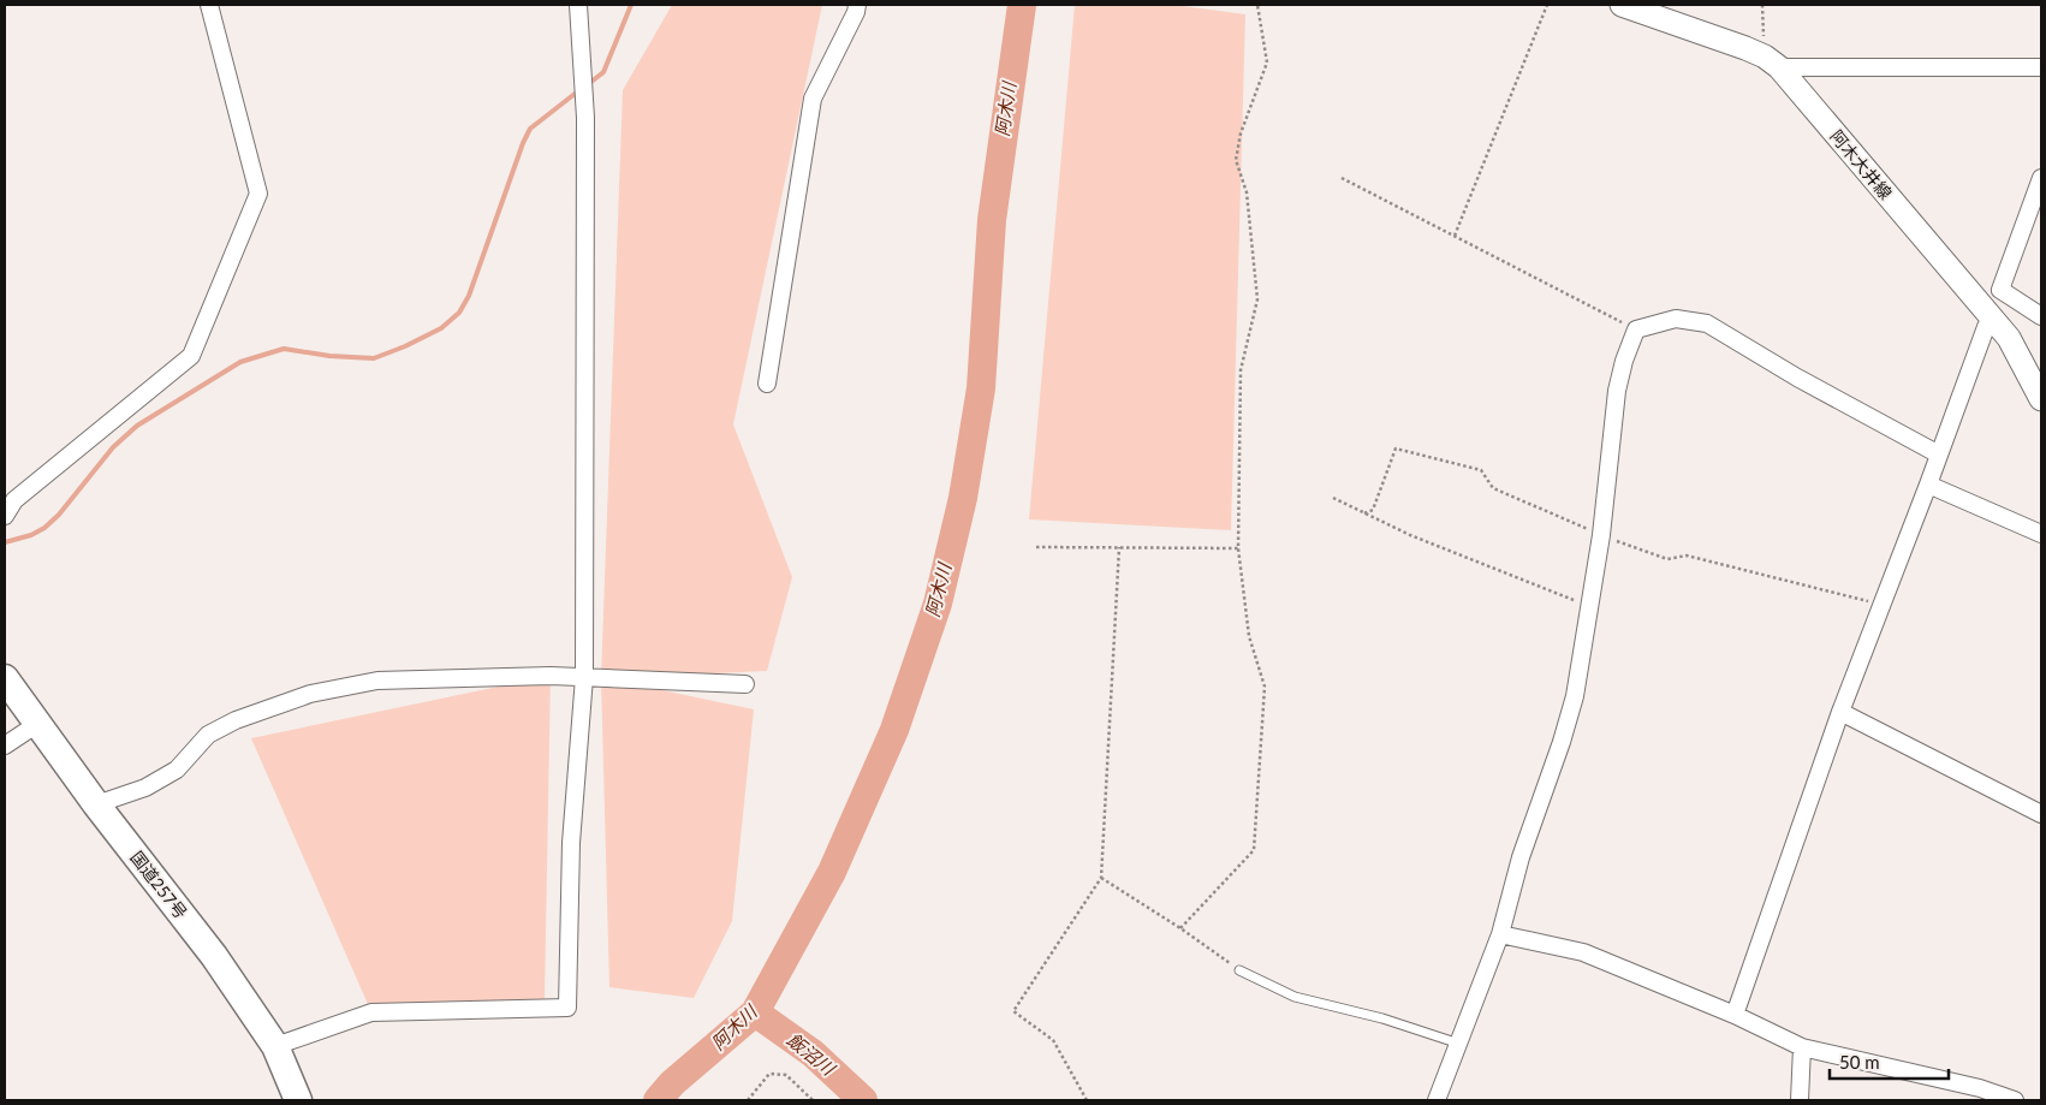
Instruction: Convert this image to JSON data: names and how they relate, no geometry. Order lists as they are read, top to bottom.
{
  "streets": {
    "highway": ["国道257号"],
    "main road": ["阿木大井線"]
  },
  "water": ["阿木川", "飯沼川"],
  "scale_bar": "50 m"
}
